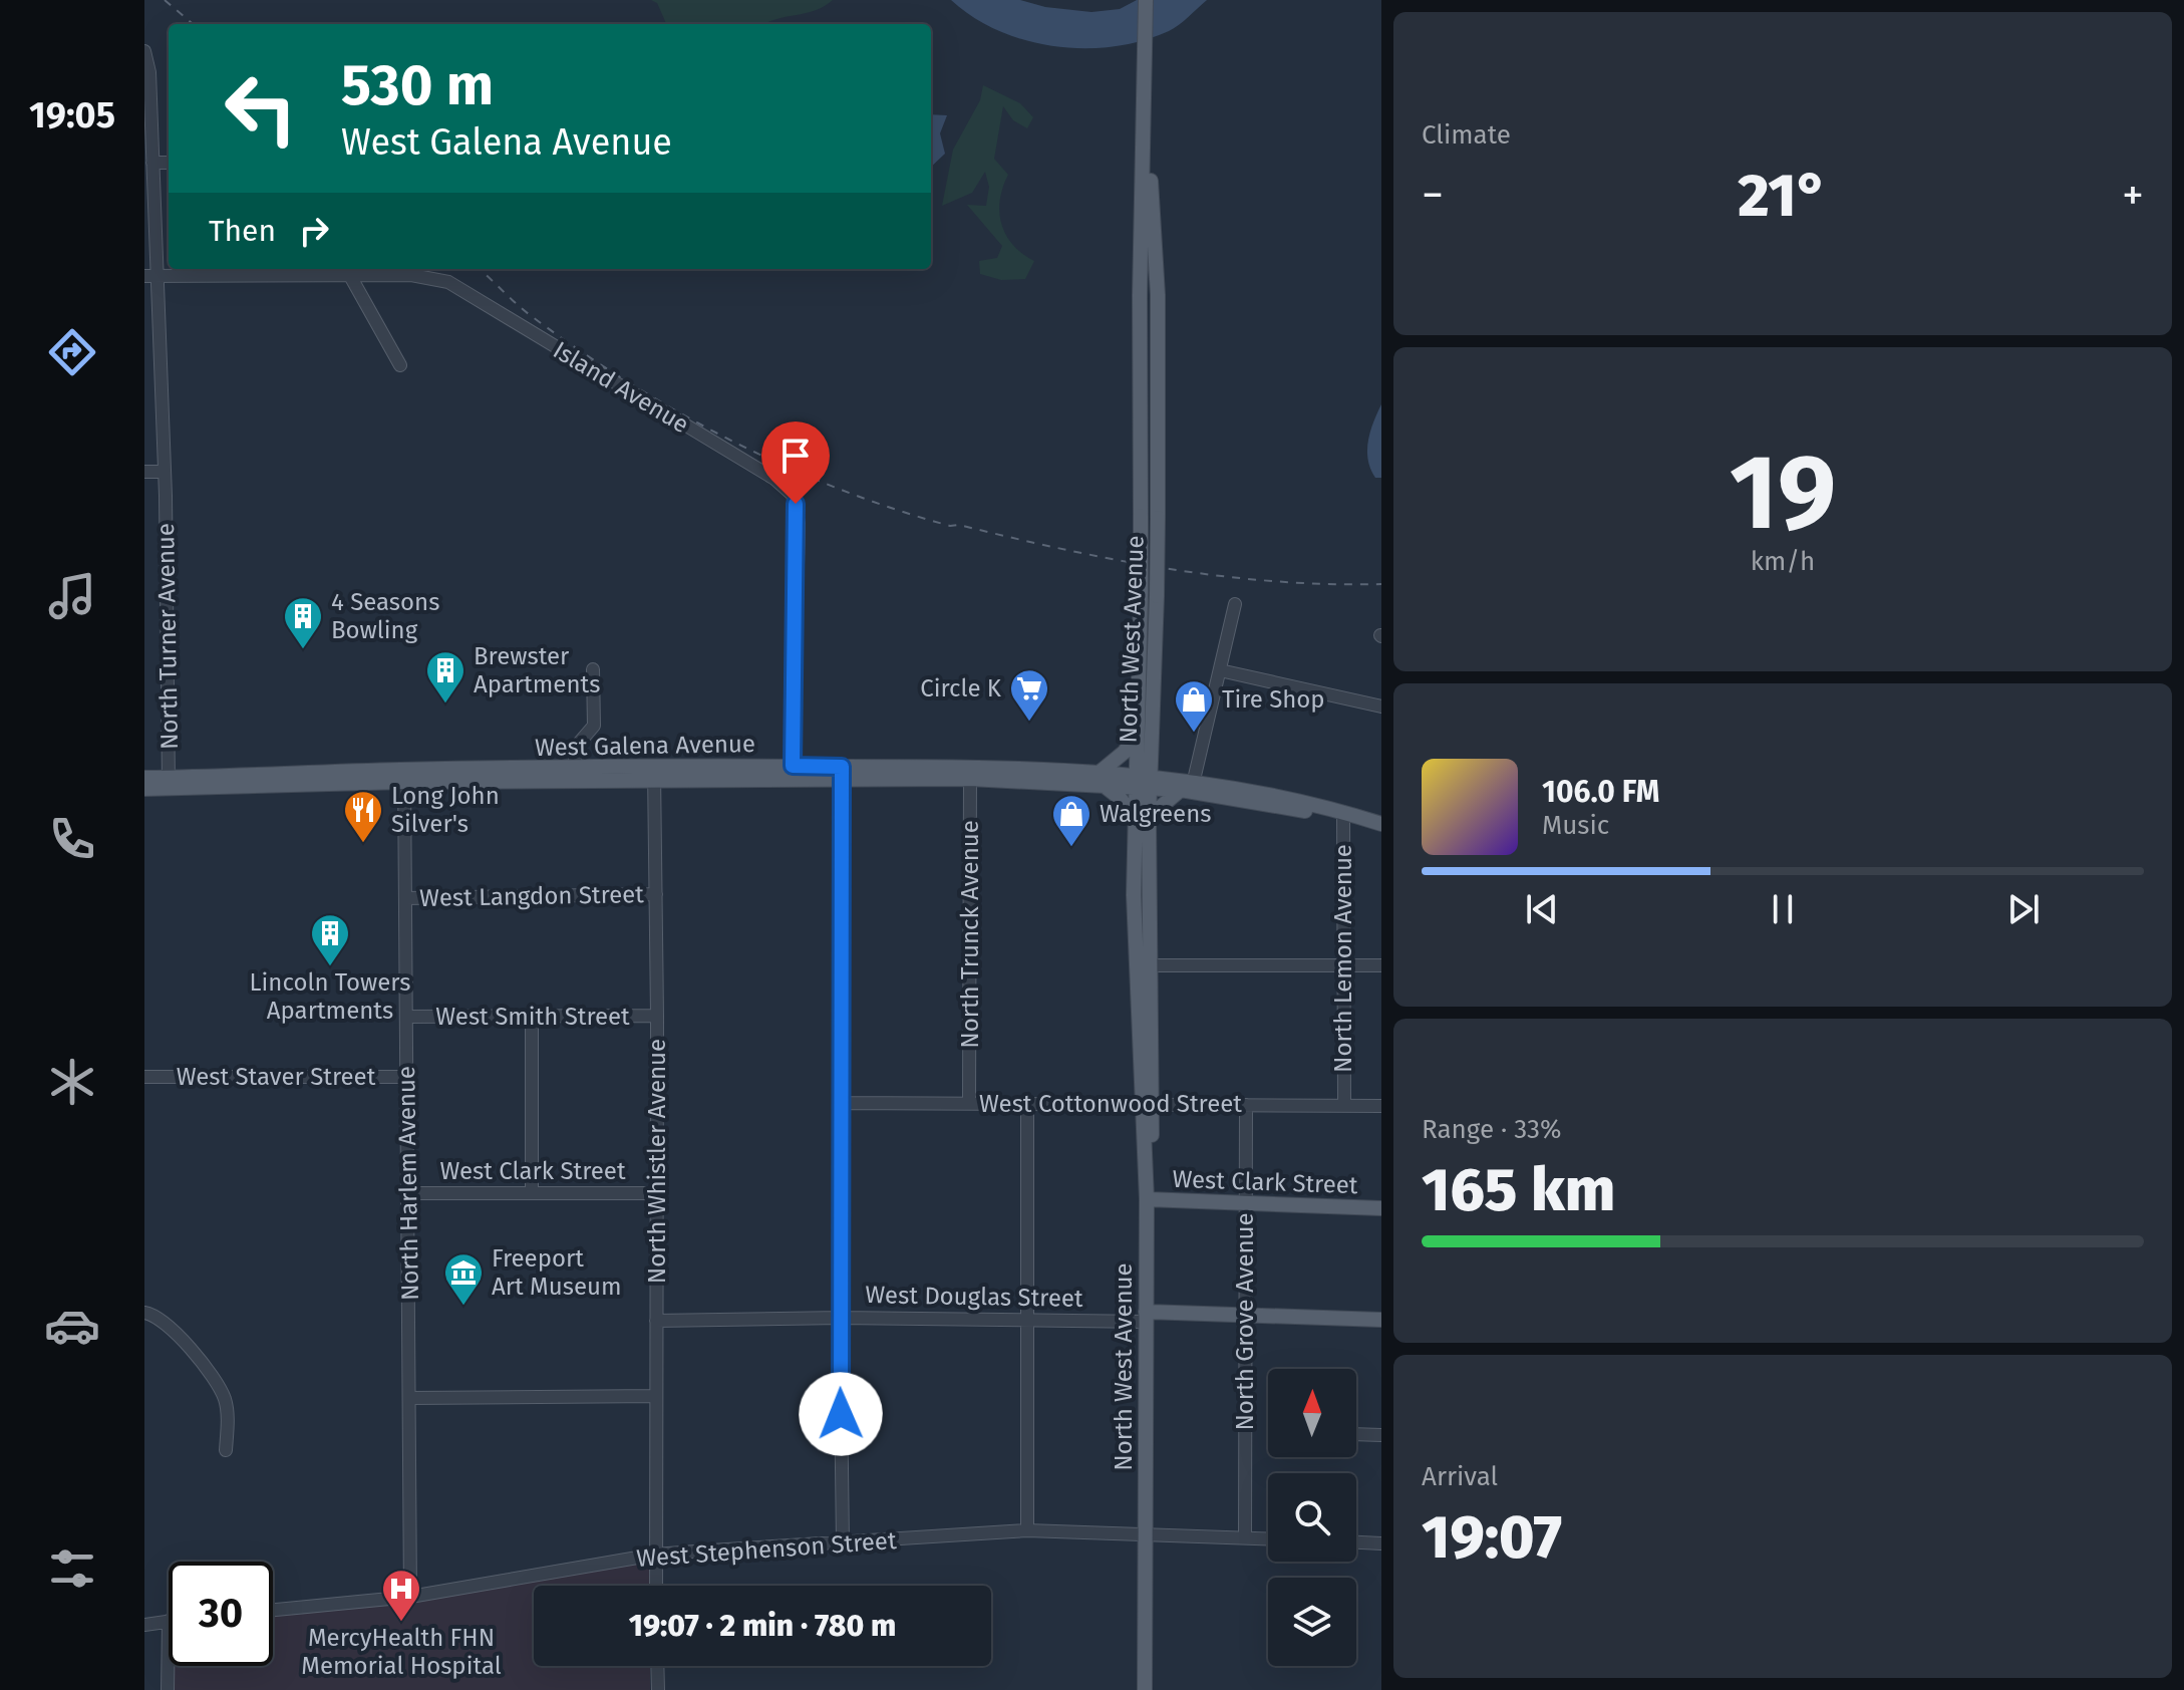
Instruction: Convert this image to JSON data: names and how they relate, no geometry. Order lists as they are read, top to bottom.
{
  "streets": {
    "main road": [
      "North West Avenue",
      "West Galena Avenue",
      "West Clark Street",
      "West Douglas Street"
    ],
    "street": [
      "Island Avenue",
      "North Turner Avenue",
      "West Langdon Street",
      "North Trunck Avenue",
      "North Lemon Avenue",
      "West Smith Street",
      "West Staver Street",
      "West Cottonwood Street",
      "North Whistler Avenue",
      "North Harlem Avenue",
      "North Grove Avenue",
      "West Stephenson Street"
    ]
  },
  "crossings": [
    ["Island Avenue", "West Galena Avenue"],
    ["North Turner Avenue", "West Galena Avenue"],
    ["North West Avenue", "West Galena Avenue"],
    ["North West Avenue", "West Cottonwood Street"],
    ["North West Avenue", "West Clark Street"],
    ["North West Avenue", "West Douglas Street"],
    ["North West Avenue", "West Stephenson Street"],
    ["West Galena Avenue", "North Trunck Avenue"],
    ["West Galena Avenue", "North Lemon Avenue"],
    ["West Galena Avenue", "North Whistler Avenue"],
    ["West Galena Avenue", "North Harlem Avenue"],
    ["West Langdon Street", "North Whistler Avenue"],
    ["West Langdon Street", "North Harlem Avenue"],
    ["North Trunck Avenue", "West Cottonwood Street"],
    ["North Lemon Avenue", "West Cottonwood Street"],
    ["West Smith Street", "North Whistler Avenue"],
    ["West Smith Street", "North Harlem Avenue"],
    ["West Staver Street", "North Harlem Avenue"],
    ["West Cottonwood Street", "North Grove Avenue"],
    ["North Whistler Avenue", "West Clark Street"],
    ["North Whistler Avenue", "West Douglas Street"],
    ["North Whistler Avenue", "West Stephenson Street"],
    ["West Clark Street", "North Harlem Avenue"],
    ["West Clark Street", "North Grove Avenue"],
    ["North Harlem Avenue", "West Stephenson Street"],
    ["West Douglas Street", "North Grove Avenue"],
    ["North Grove Avenue", "West Stephenson Street"]
  ],
  "places": {
    "building": ["4 Seasons Bowling", "Brewster Apartments", "Lincoln Towers Apartments"],
    "supermarket": ["Circle K"],
    "shop": ["Tire Shop", "Walgreens"],
    "restaurant": ["Long John Silver's"],
    "museum": ["Freeport Art Museum"],
    "hospital": ["MercyHealth FHN Memorial Hospital"]
  },
  "north": "top",
  "page": {
    "tabs": "19:05",
    "tile": [
      "Climate",
      ["19", "km/h"],
      ["Range · 33%", "165 km"],
      ["Arrival", "19:07"]
    ],
    "turn": ["530 m", "West Galena Avenue"],
    "heat": ["−", "21°", "+"],
    "then": "Then",
    "song": ["106.0 FM", "Music"],
    "limit": "30",
    "trip": "19:07 · 2 min · 780 m"
  }
}
